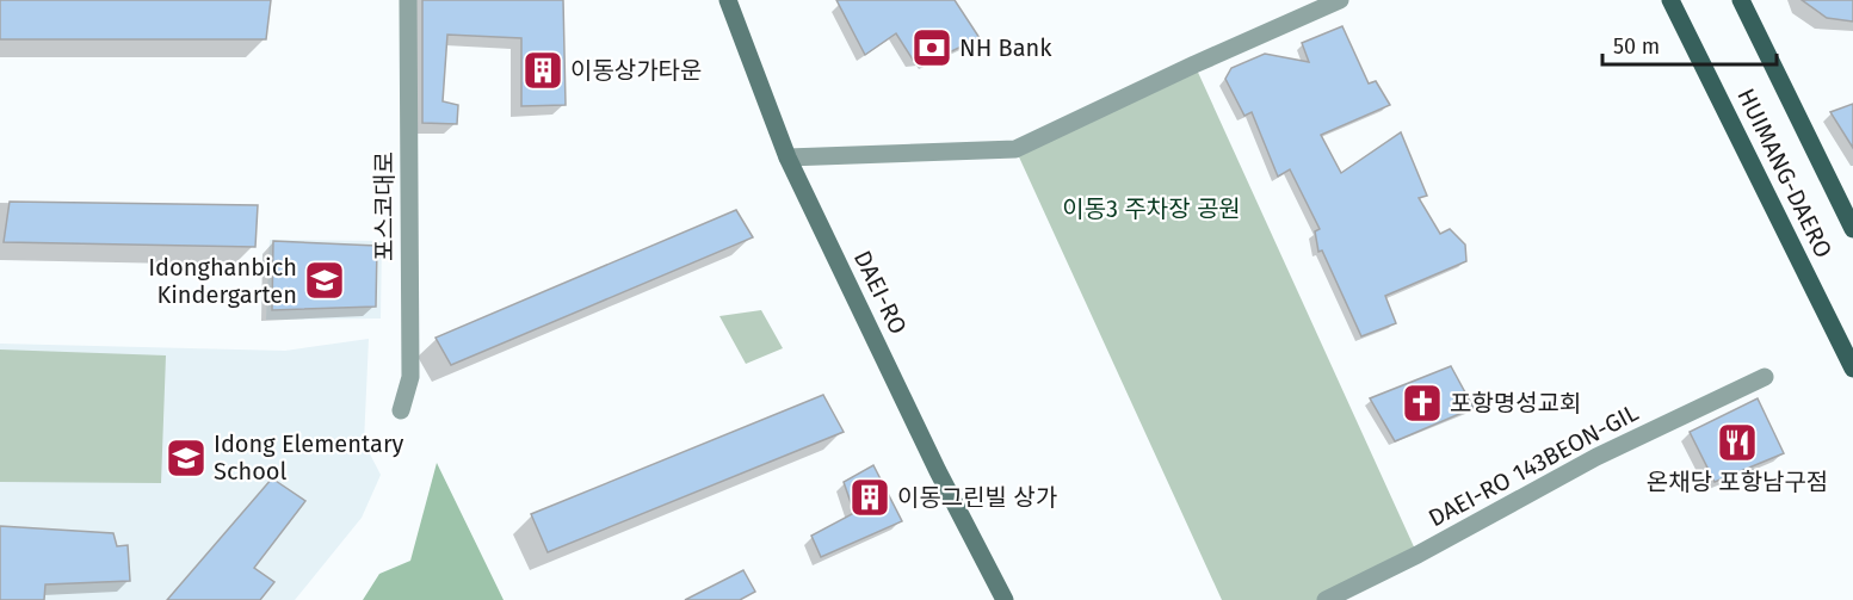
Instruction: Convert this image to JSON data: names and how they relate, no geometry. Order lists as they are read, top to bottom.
{
  "streets": {
    "main road": ["HUIMANG-DAERO"],
    "street": ["포스코대로", "DAEI-RO", "DAEI-RO 143BEON-GIL"]
  },
  "parks": ["이동3 주차장 공원"],
  "places": {
    "bank": ["NH Bank"],
    "building": ["이동상가타운", "이동그린빌 상가"],
    "school or university": ["Idonghanbich Kindergarten", "Idong Elementary School"],
    "church": ["포항명성교회"],
    "restaurant": ["온채당 포항남구점"]
  },
  "scale_bar": "50 m"
}
